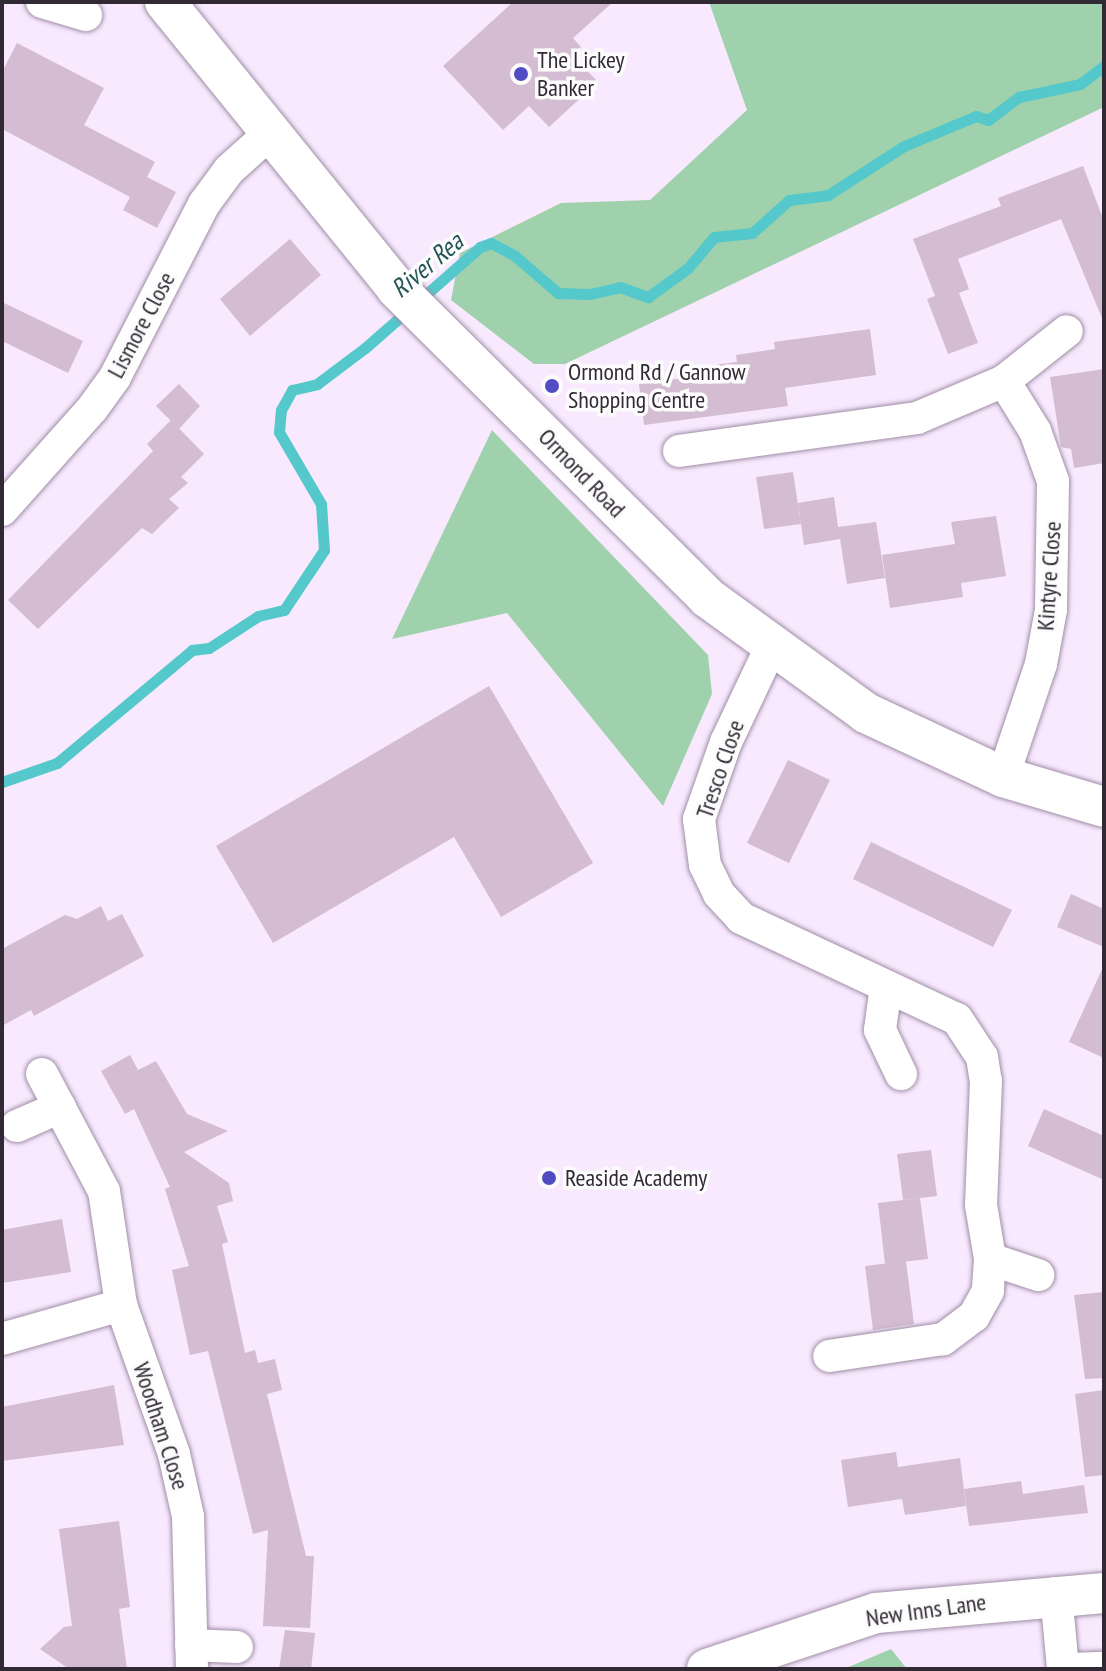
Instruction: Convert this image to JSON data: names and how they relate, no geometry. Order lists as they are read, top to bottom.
{
  "streets": {
    "street": [
      "Lismore Close",
      "Ormond Road",
      "Kintyre Close",
      "Tresco Close",
      "Woodham Close",
      "New Inns Lane"
    ]
  },
  "crossings": [
    ["Lismore Close", "Ormond Road"],
    ["Ormond Road", "Kintyre Close"],
    ["Ormond Road", "Tresco Close"]
  ],
  "water": ["River Rea"],
  "places": ["The Lickey Banker", "Ormond Rd / Gannow Shopping Centre", "Reaside Academy"]
}
